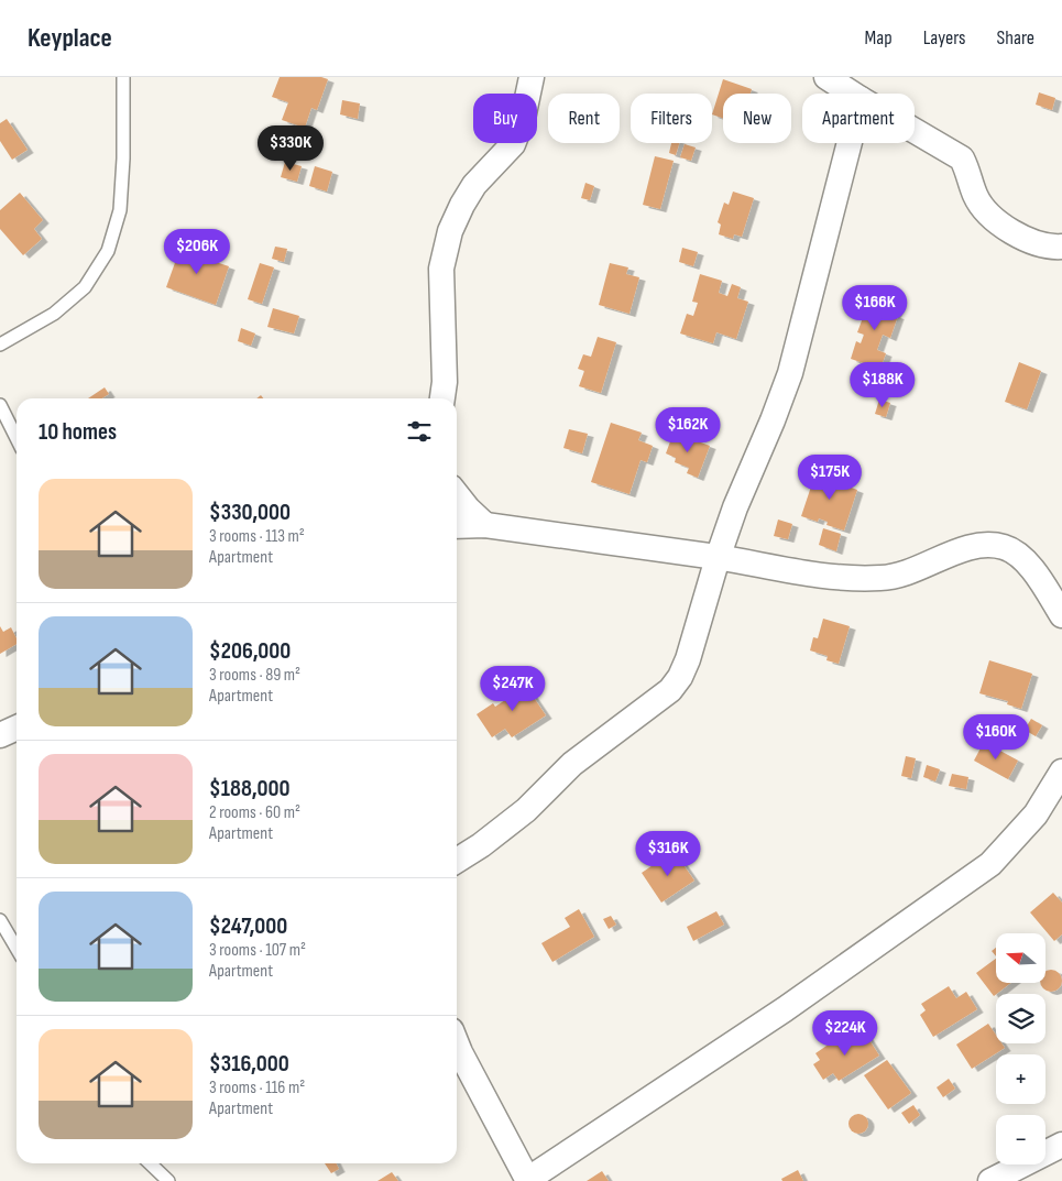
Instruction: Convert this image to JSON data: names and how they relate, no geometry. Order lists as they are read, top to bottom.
{
  "north": "left",
  "page": {
    "header": "Keyplace",
    "nav": ["Map", "Layers", "Share"],
    "chip": [
      "Buy",
      "Rent",
      "Filters",
      "New",
      "Apartment"
    ],
    "price": [
      "$330K",
      "$206K",
      "$166K",
      "$188K",
      "$162K",
      "$175K",
      "$247K",
      "$160K",
      "$316K",
      "$224K"
    ],
    "heading": "10 homes",
    "list": [
      {
        "name": "$330,000",
        "note": "3 rooms · 113 m² · Apartment"
      },
      {
        "name": "$206,000",
        "note": "3 rooms · 89 m² · Apartment"
      },
      {
        "name": "$188,000",
        "note": "2 rooms · 60 m² · Apartment"
      },
      {
        "name": "$247,000",
        "note": "3 rooms · 107 m² · Apartment"
      },
      {
        "name": "$316,000",
        "note": "3 rooms · 116 m² · Apartment"
      }
    ],
    "map_buttons": ["+", "−"]
  }
}
